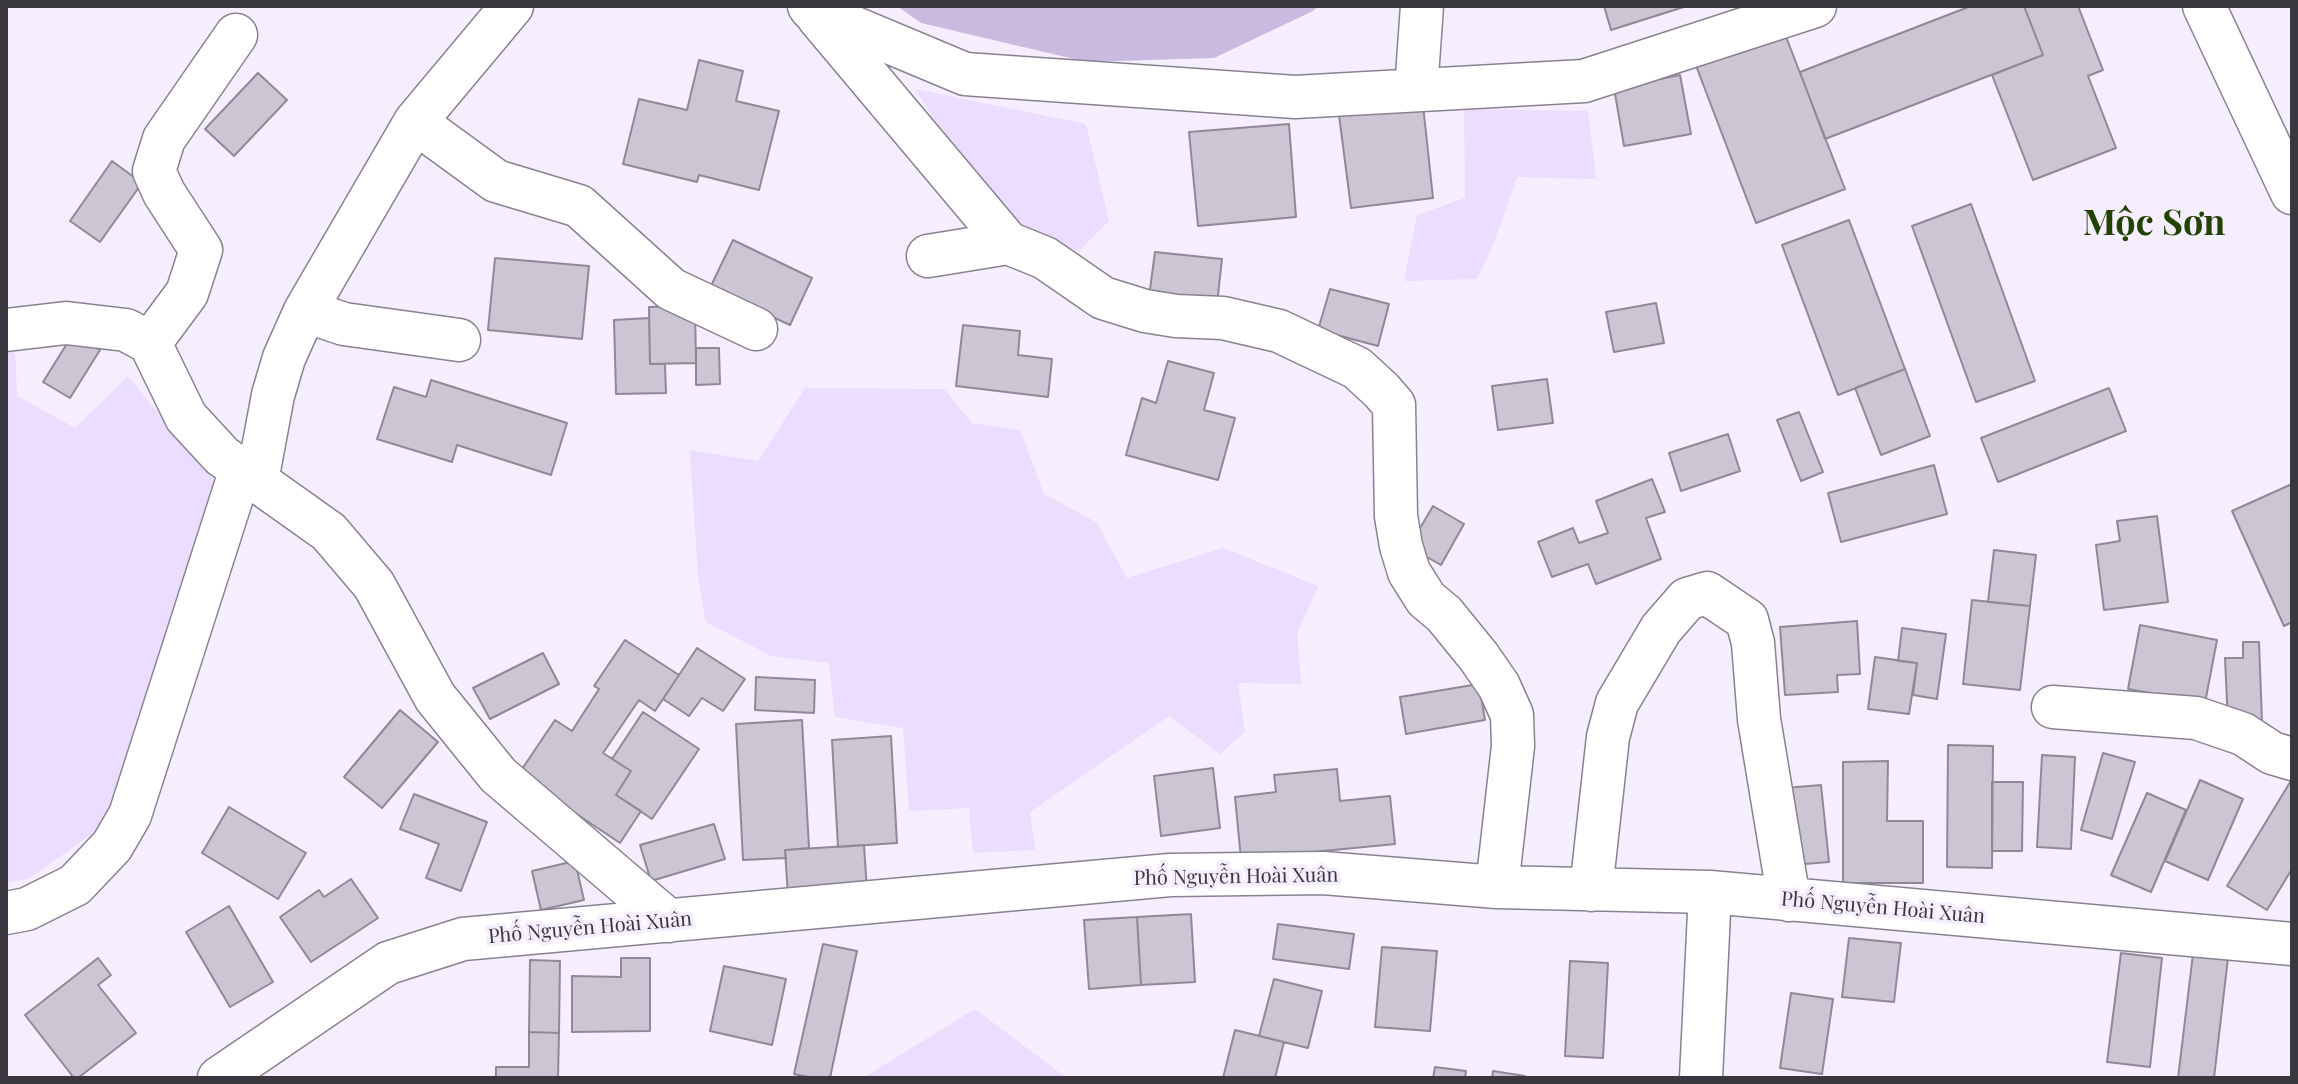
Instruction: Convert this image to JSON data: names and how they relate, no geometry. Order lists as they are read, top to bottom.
{
  "streets": {
    "street": ["Phố Nguyễn Hoài Xuân"]
  },
  "districts": ["Mộc Sơn"]
}
